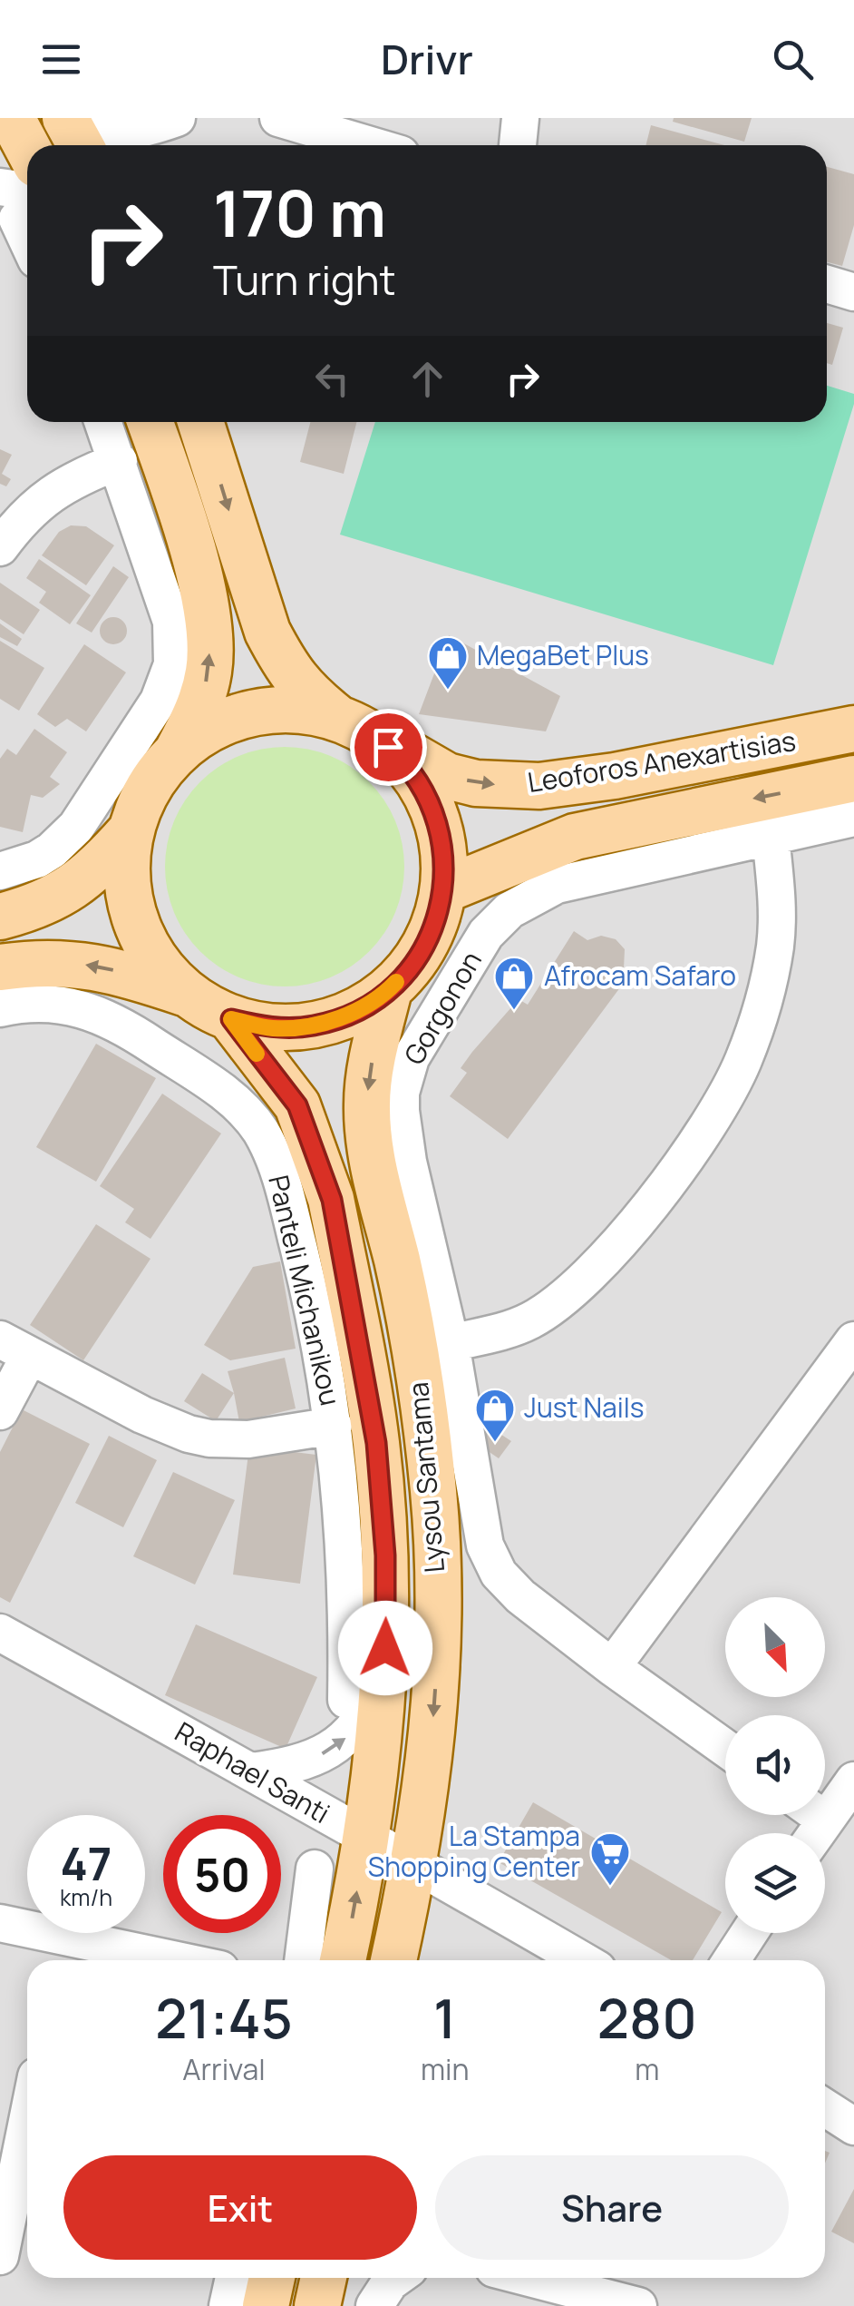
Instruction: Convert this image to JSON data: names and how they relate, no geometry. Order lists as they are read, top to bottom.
{
  "streets": {
    "main road": ["Leoforos Anexartisias", "Lysou Santama"],
    "street": ["Gorgonon", "Panteli Michanikou", "Raphael Santi"]
  },
  "crossings": [
    ["Leoforos Anexartisias", "Lysou Santama"],
    ["Lysou Santama", "Raphael Santi"]
  ],
  "places": {
    "shop": ["MegaBet Plus", "Afrocam Safaro", "Just Nails"],
    "supermarket": ["La Stampa Shopping Center"]
  },
  "north": "bottom right",
  "page": {
    "header": "Drivr",
    "turn": ["170 m", "Turn right"],
    "speed": "47 km/h",
    "limit": "50",
    "eta": [
      "21:45",
      "Arrival",
      "1",
      "min",
      "280",
      "m"
    ],
    "buttons": ["Exit", "Share"]
  }
}
